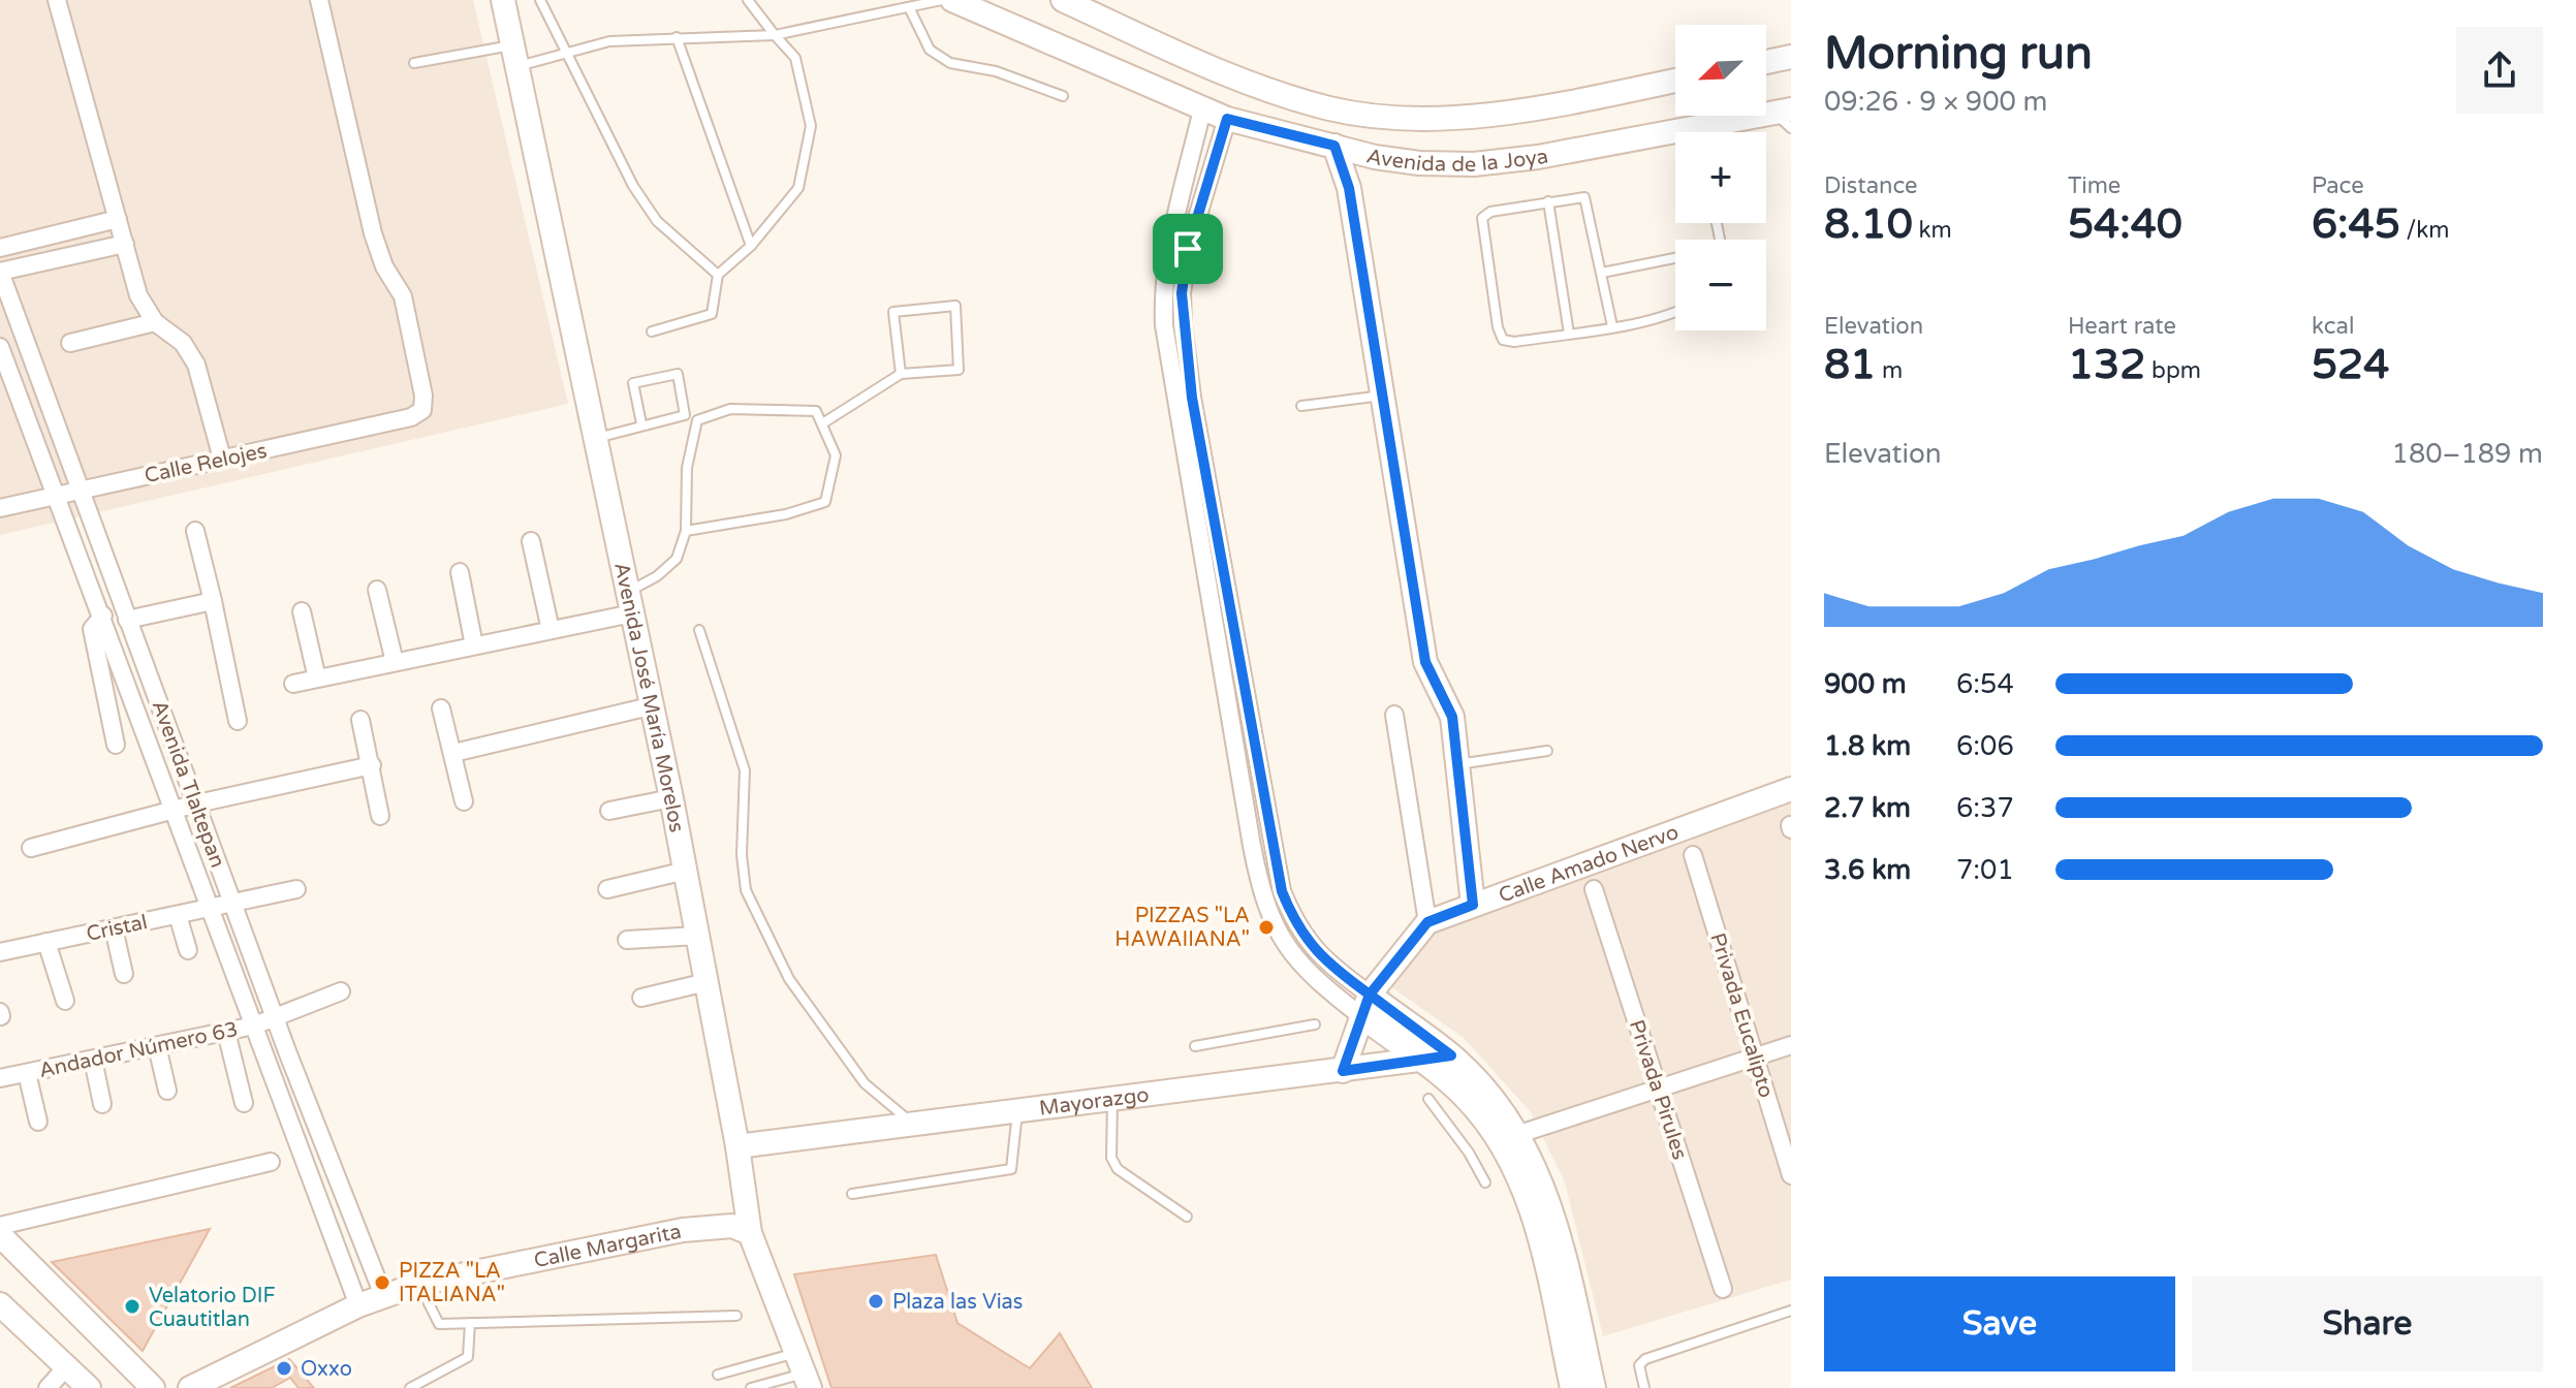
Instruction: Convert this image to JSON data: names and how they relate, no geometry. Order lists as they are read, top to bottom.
{
  "streets": {
    "main road": [
      "Avenida de la Joya",
      "Avenida José María Morelos",
      "Calle Amado Nervo",
      "Mayorazgo",
      "Calle Margarita"
    ],
    "street": [
      "Calle Relojes",
      "Avenida Tlaltepan",
      "Cristal",
      "Privada Eucalipto",
      "Andador Número 63",
      "Privada Pirules"
    ]
  },
  "crossings": [
    ["Calle Relojes", "Avenida Tlaltepan"],
    ["Avenida José María Morelos", "Mayorazgo"],
    ["Avenida José María Morelos", "Calle Margarita"],
    ["Avenida Tlaltepan", "Cristal"],
    ["Avenida Tlaltepan", "Andador Número 63"],
    ["Avenida Tlaltepan", "Calle Margarita"]
  ],
  "places": [
    "PIZZAS \"LA HAWAIIANA\"",
    "PIZZA \"LA ITALIANA\"",
    "Plaza las Vias",
    "Velatorio DIF Cuautitlan",
    "Oxxo"
  ],
  "north": "bottom left",
  "page": {
    "heading": ["Morning run", "09:26 · 9 × 900 m"],
    "map_buttons": ["+", "−"],
    "stats": [
      ["Distance", "8.10 km"],
      ["Time", "54:40"],
      ["Pace", "6:45 /km"],
      ["Elevation", "81 m"],
      ["Heart rate", "132 bpm"],
      ["kcal", "524"]
    ],
    "chart": ["Elevation", "180–189 m"],
    "list": [
      {
        "name": "900 m",
        "note": "6:54"
      },
      {
        "name": "1.8 km",
        "note": "6:06"
      },
      {
        "name": "2.7 km",
        "note": "6:37"
      },
      {
        "name": "3.6 km",
        "note": "7:01"
      }
    ],
    "buttons": ["Save", "Share"]
  }
}
